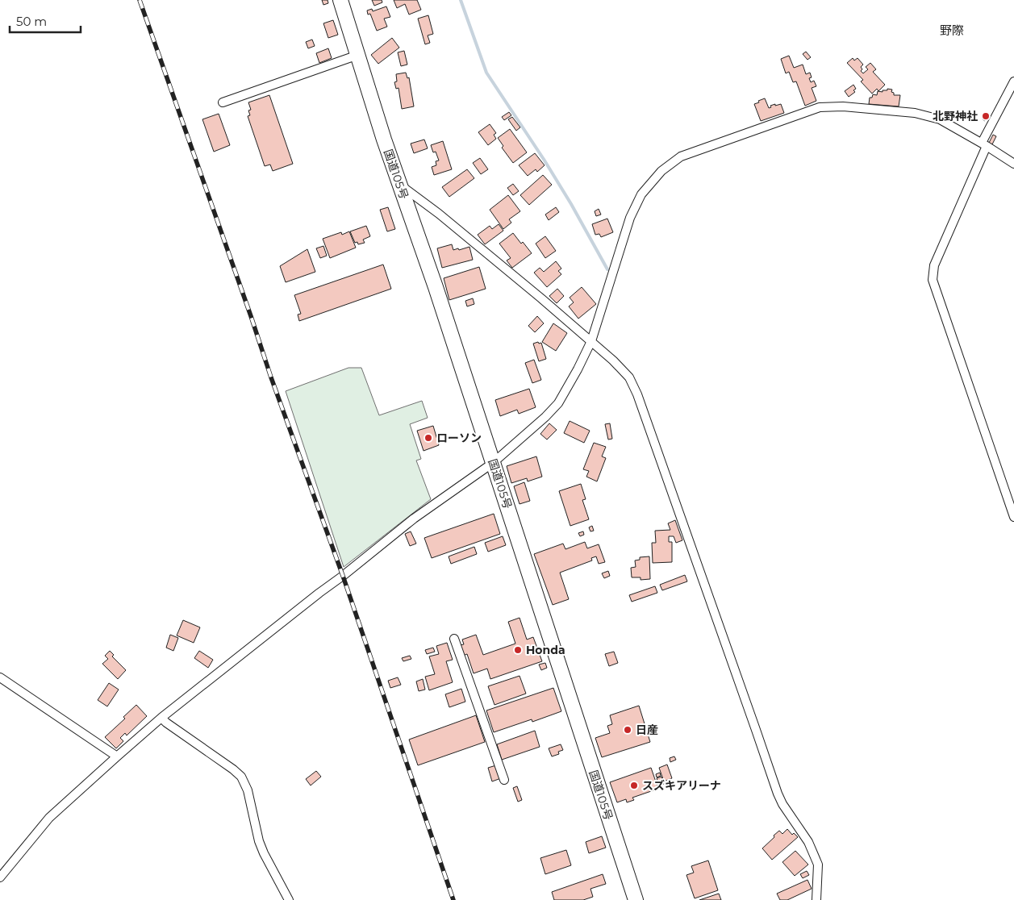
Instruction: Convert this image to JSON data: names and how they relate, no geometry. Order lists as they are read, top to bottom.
{
  "streets": {
    "highway": ["国道105号"]
  },
  "districts": ["野際"],
  "places": [
    "北野神社",
    "ローソン",
    "Honda",
    "日産",
    "スズキアリーナ"
  ],
  "scale_bar": "50 m"
}
